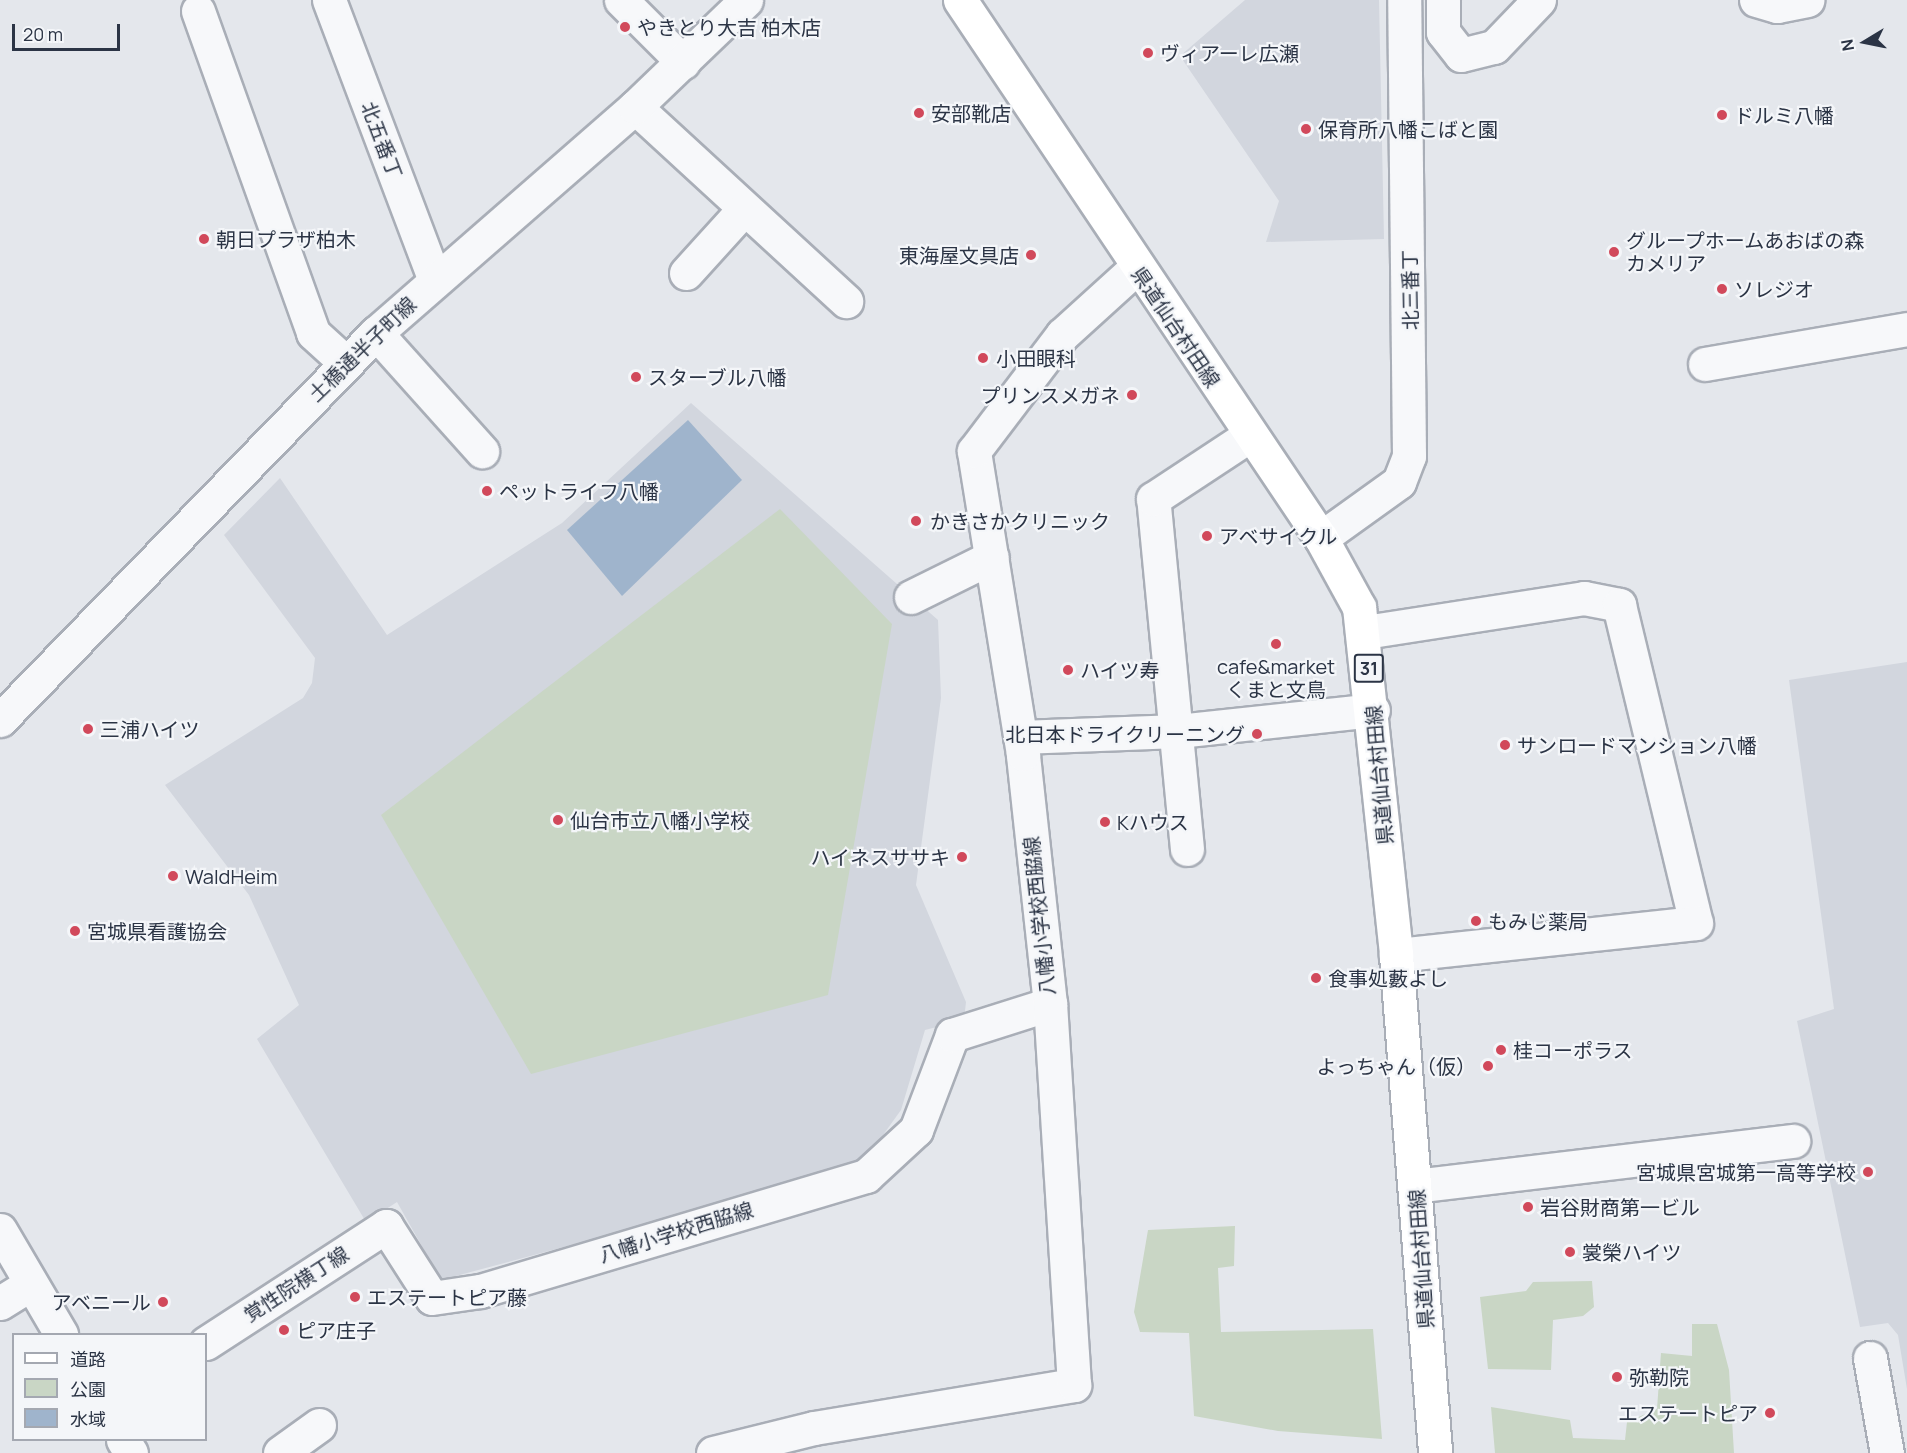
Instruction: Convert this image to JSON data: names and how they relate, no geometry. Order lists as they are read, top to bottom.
{
  "streets": {
    "main road": ["県道仙台村田線", "31"],
    "street": [
      "北五番丁",
      "北三番丁",
      "土橋通半子町線",
      "八幡小学校西脇線",
      "覚性院横丁線"
    ]
  },
  "crossings": [
    ["北五番丁", "土橋通半子町線"],
    ["北三番丁", "県道仙台村田線"],
    ["県道仙台村田線", "八幡小学校西脇線"],
    ["八幡小学校西脇線", "覚性院横丁線"]
  ],
  "places": [
    "やきとり大吉 柏木店",
    "ヴィアーレ広瀬",
    "安部靴店",
    "ドルミ八幡",
    "保育所八幡こばと園",
    "朝日プラザ柏木",
    "グループホームあおばの森 カメリア",
    "東海屋文具店",
    "ソレジオ",
    "小田眼科",
    "スターブル八幡",
    "プリンスメガネ",
    "ペットライフ八幡",
    "かきさかクリニック",
    "アベサイクル",
    "cafe&market くまと文鳥",
    "ハイツ寿",
    "三浦ハイツ",
    "北日本ドライクリーニング",
    "サンロードマンション八幡",
    "仙台市立八幡小学校",
    "Kハウス",
    "ハイネスササキ",
    "WaldHeim",
    "もみじ薬局",
    "宮城県看護協会",
    "食事処藪よし",
    "桂コーポラス",
    "よっちゃん（仮）",
    "宮城県宮城第一高等学校",
    "岩谷財商第一ビル",
    "裳榮ハイツ",
    "エステートピア藤",
    "アベニール",
    "ピア庄子",
    "弥勒院",
    "エステートピア"
  ],
  "legend": ["道路", "公園", "水域"],
  "scale_bar": "20 m",
  "north": "left"
}
